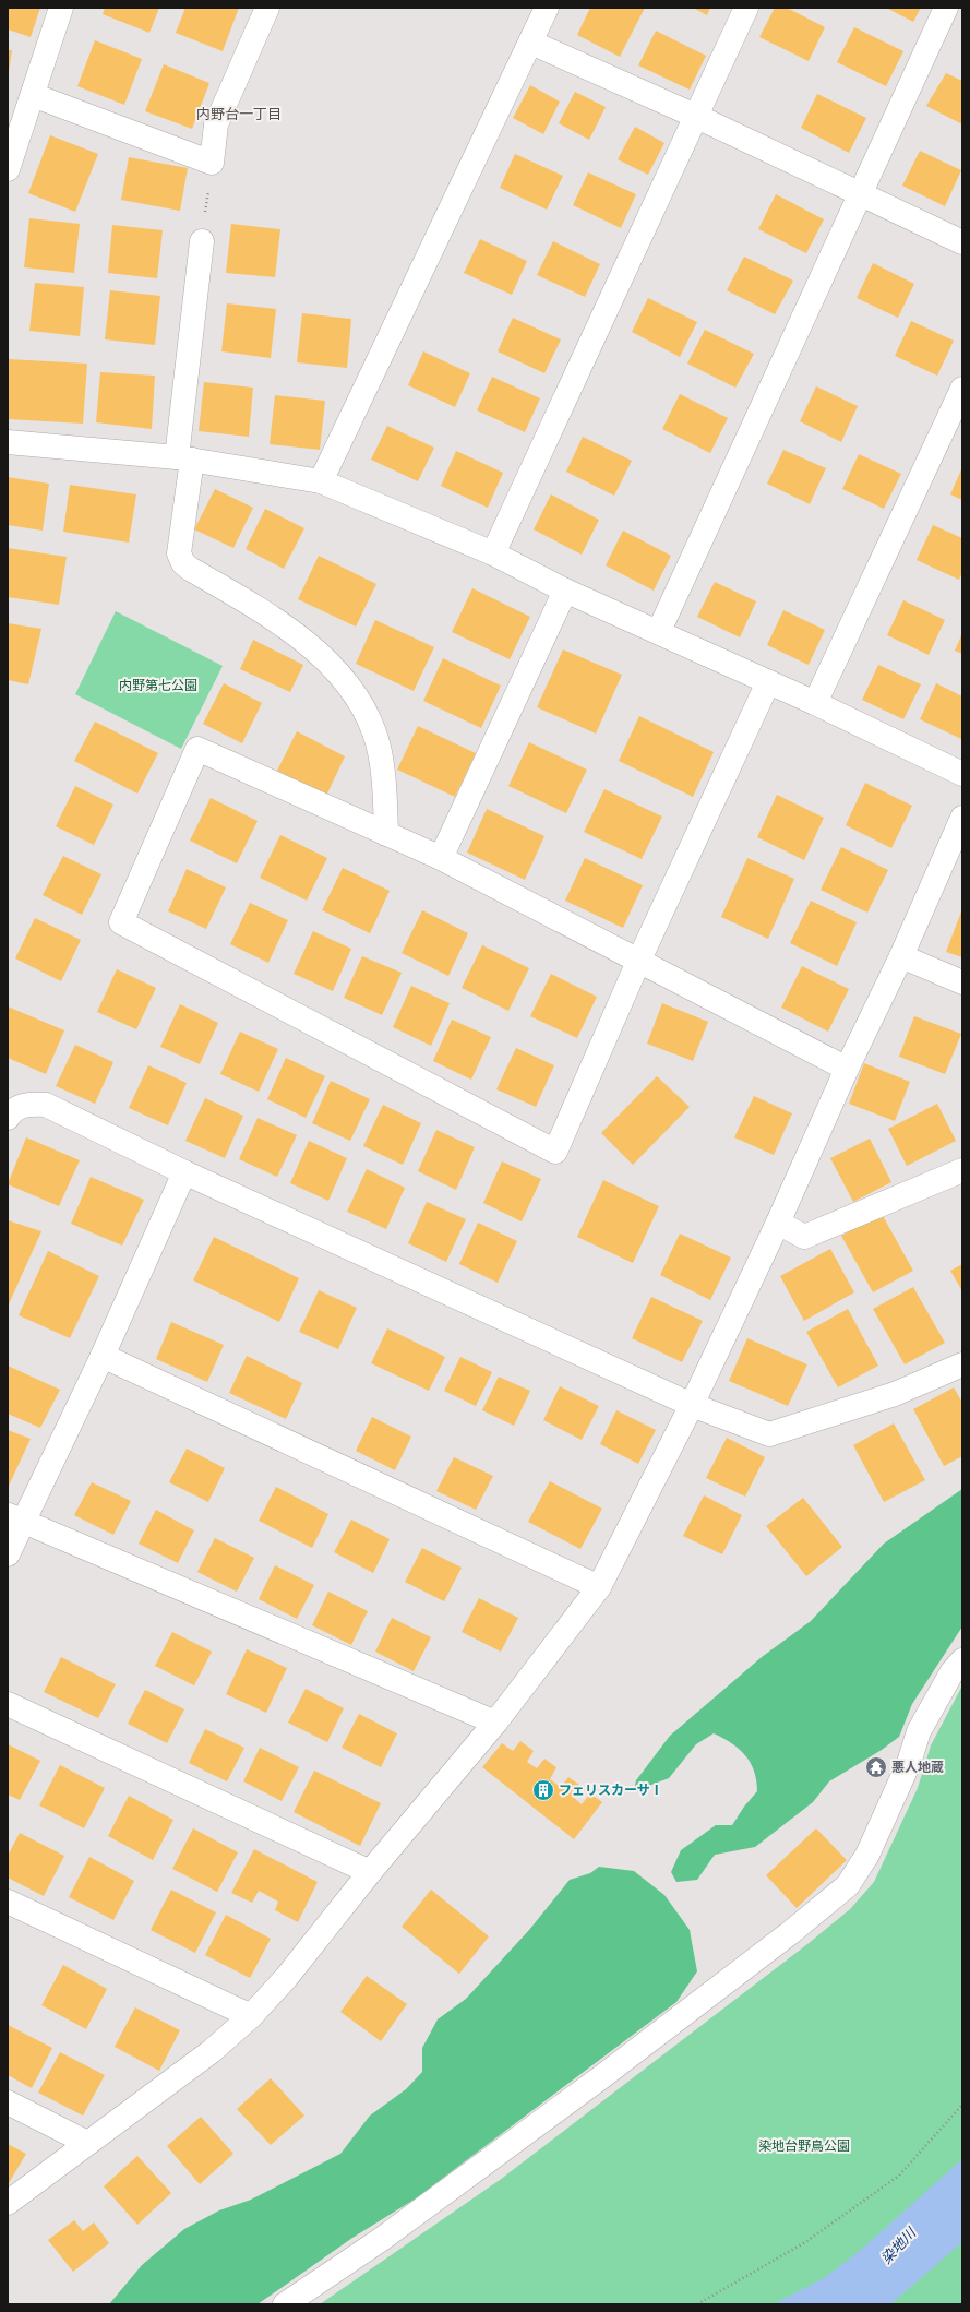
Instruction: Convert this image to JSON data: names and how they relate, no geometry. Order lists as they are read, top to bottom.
{
  "districts": ["内野台一丁目"],
  "water": ["染地川"],
  "parks": ["内野第七公園", "染地台野鳥公園"],
  "places": {
    "temple": ["悪人地蔵"],
    "building": ["フェリスカーサⅠ"]
  }
}
